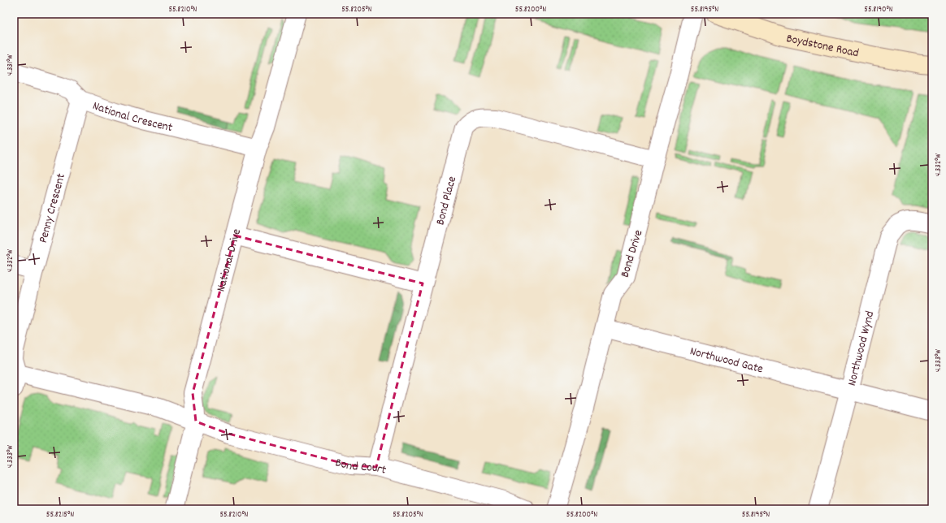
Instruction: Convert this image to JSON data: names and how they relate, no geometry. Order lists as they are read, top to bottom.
{
  "streets": {
    "street": [
      "Boydstone Road",
      "National Crescent",
      "Bond Place",
      "Penny Crescent",
      "Bond Drive",
      "National Drive",
      "Northwood Wynd",
      "Northwood Gate",
      "Bond Court"
    ]
  },
  "crossings": [
    ["National Crescent", "Penny Crescent"],
    ["National Crescent", "National Drive"],
    ["Bond Place", "Bond Drive"],
    ["Bond Place", "Bond Court"],
    ["Penny Crescent", "National Drive"],
    ["Penny Crescent", "Bond Court"],
    ["Bond Drive", "Northwood Gate"],
    ["National Drive", "Bond Court"],
    ["Northwood Wynd", "Northwood Gate"]
  ],
  "coordinates": [
    "55.8210°N",
    "55.8205°N",
    "55.8200°N",
    "55.8195°N",
    "55.8190°N",
    "4.331°W",
    "4.332°W",
    "4.333°W",
    "55.8215°N"
  ]
}
